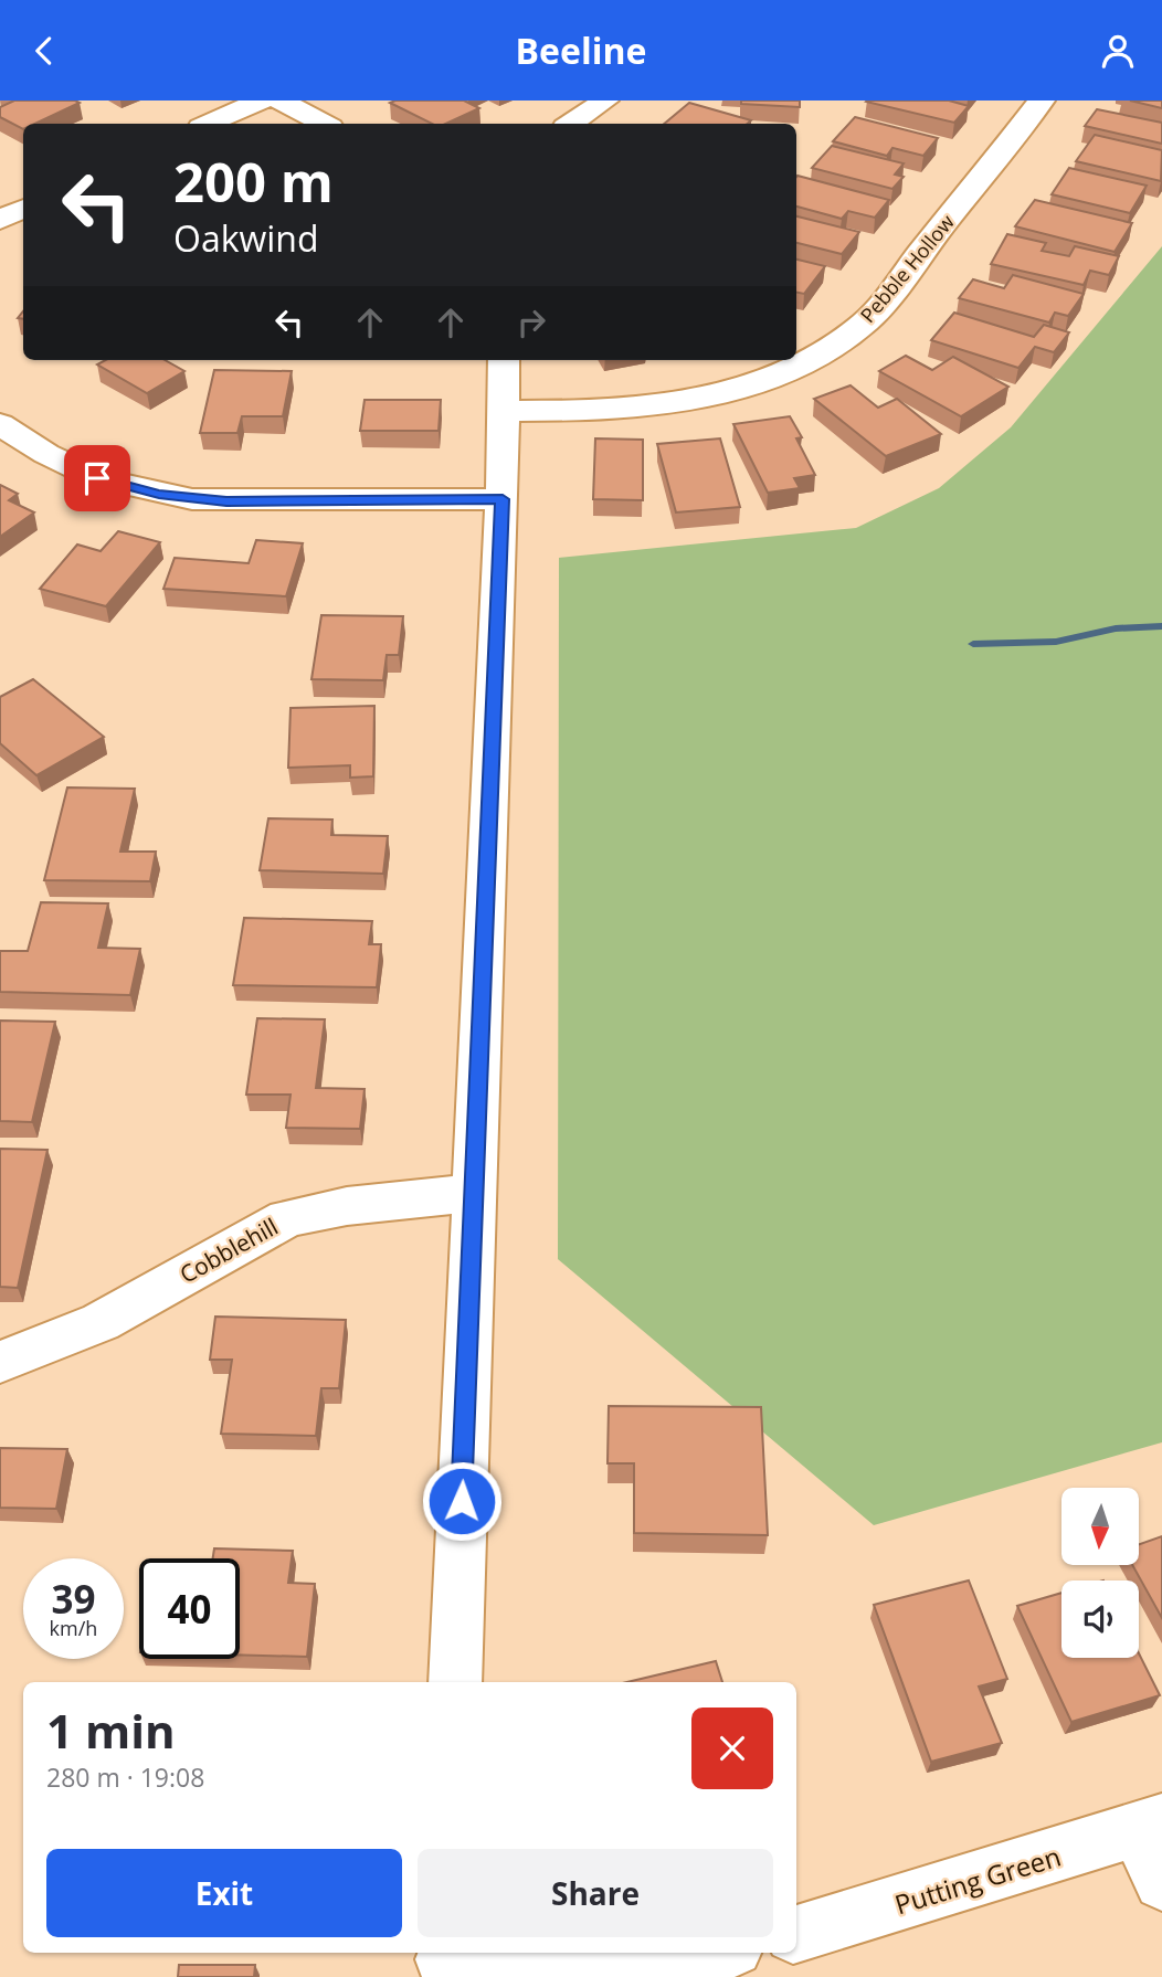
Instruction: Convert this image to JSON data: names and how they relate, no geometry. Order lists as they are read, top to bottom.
{
  "streets": {
    "street": ["Pebble Hollow", "Cobblehill", "Putting Green"]
  },
  "north": "bottom",
  "page": {
    "header": "Beeline",
    "turn": ["200 m", "Oakwind"],
    "speed": "39 km/h",
    "limit": "40",
    "heading": ["1 min", "280 m · 19:08"],
    "buttons": ["Exit", "Share"]
  }
}
